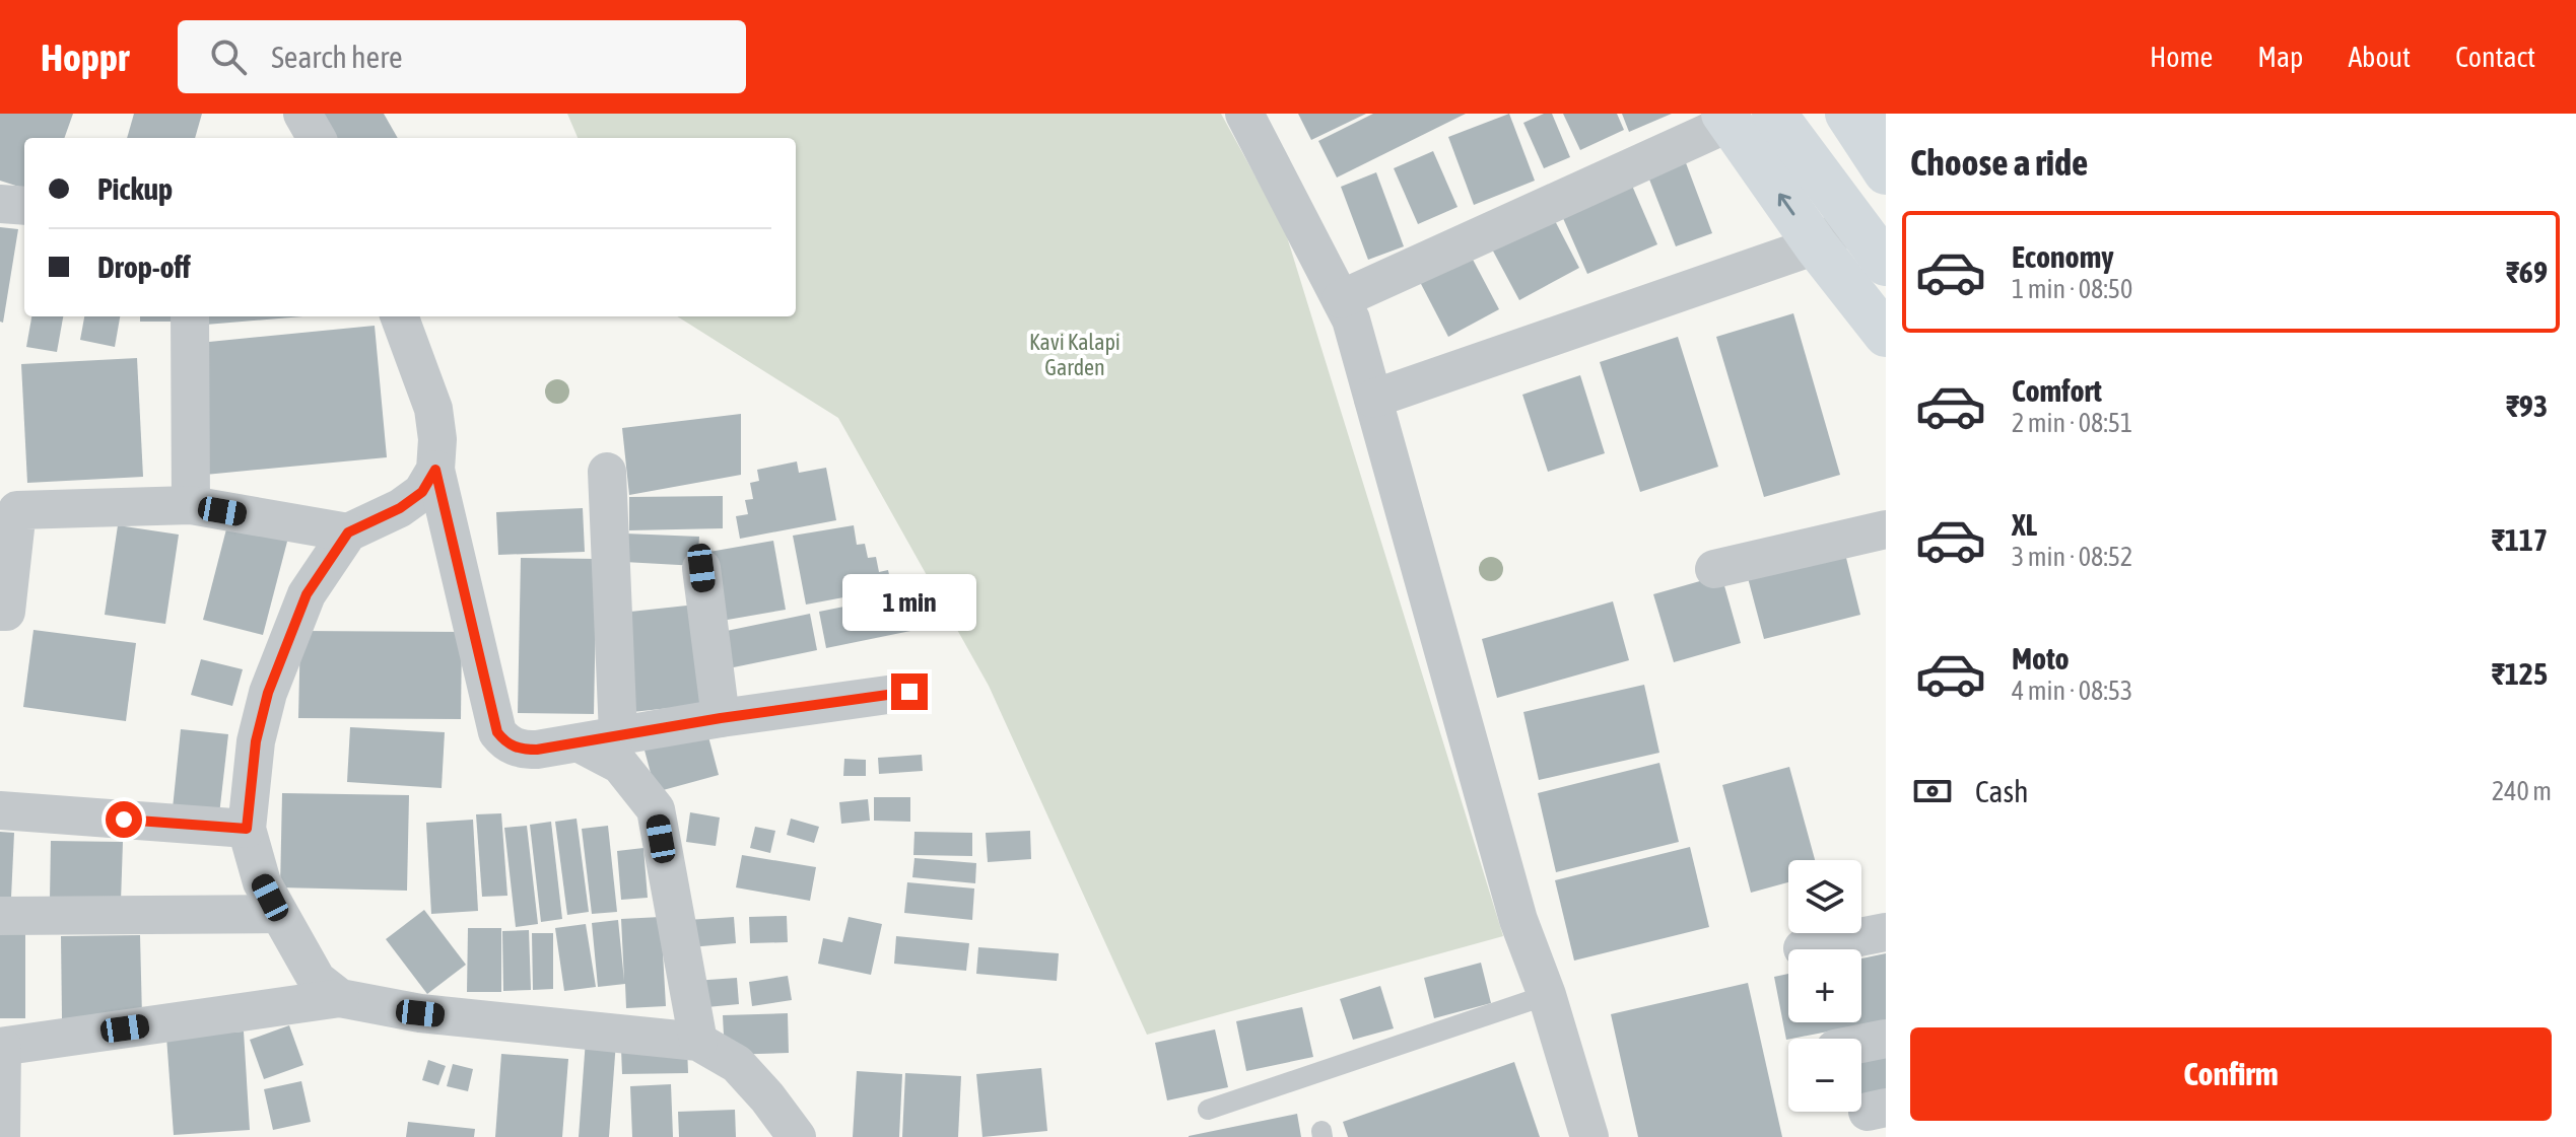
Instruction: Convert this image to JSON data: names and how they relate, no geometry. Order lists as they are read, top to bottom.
{
  "parks": ["Kavi Kalapi Garden"],
  "page": {
    "header": "Hoppr",
    "search": "Search here",
    "nav": [
      "Home",
      "Map",
      "About",
      "Contact"
    ],
    "heading": "Choose a ride",
    "banner": ["Pickup", "Drop-off"],
    "list": [
      {
        "name": "Economy",
        "note": "1 min · 08:50",
        "value": "₹69"
      },
      {
        "name": "Comfort",
        "note": "2 min · 08:51",
        "value": "₹93"
      },
      {
        "name": "XL",
        "note": "3 min · 08:52",
        "value": "₹117"
      },
      {
        "name": "Moto",
        "note": "4 min · 08:53",
        "value": "₹125"
      }
    ],
    "bubble": "1 min",
    "pay": ["Cash", "240 m"],
    "map_buttons": ["+", "−"],
    "buttons": "Confirm"
  }
}
